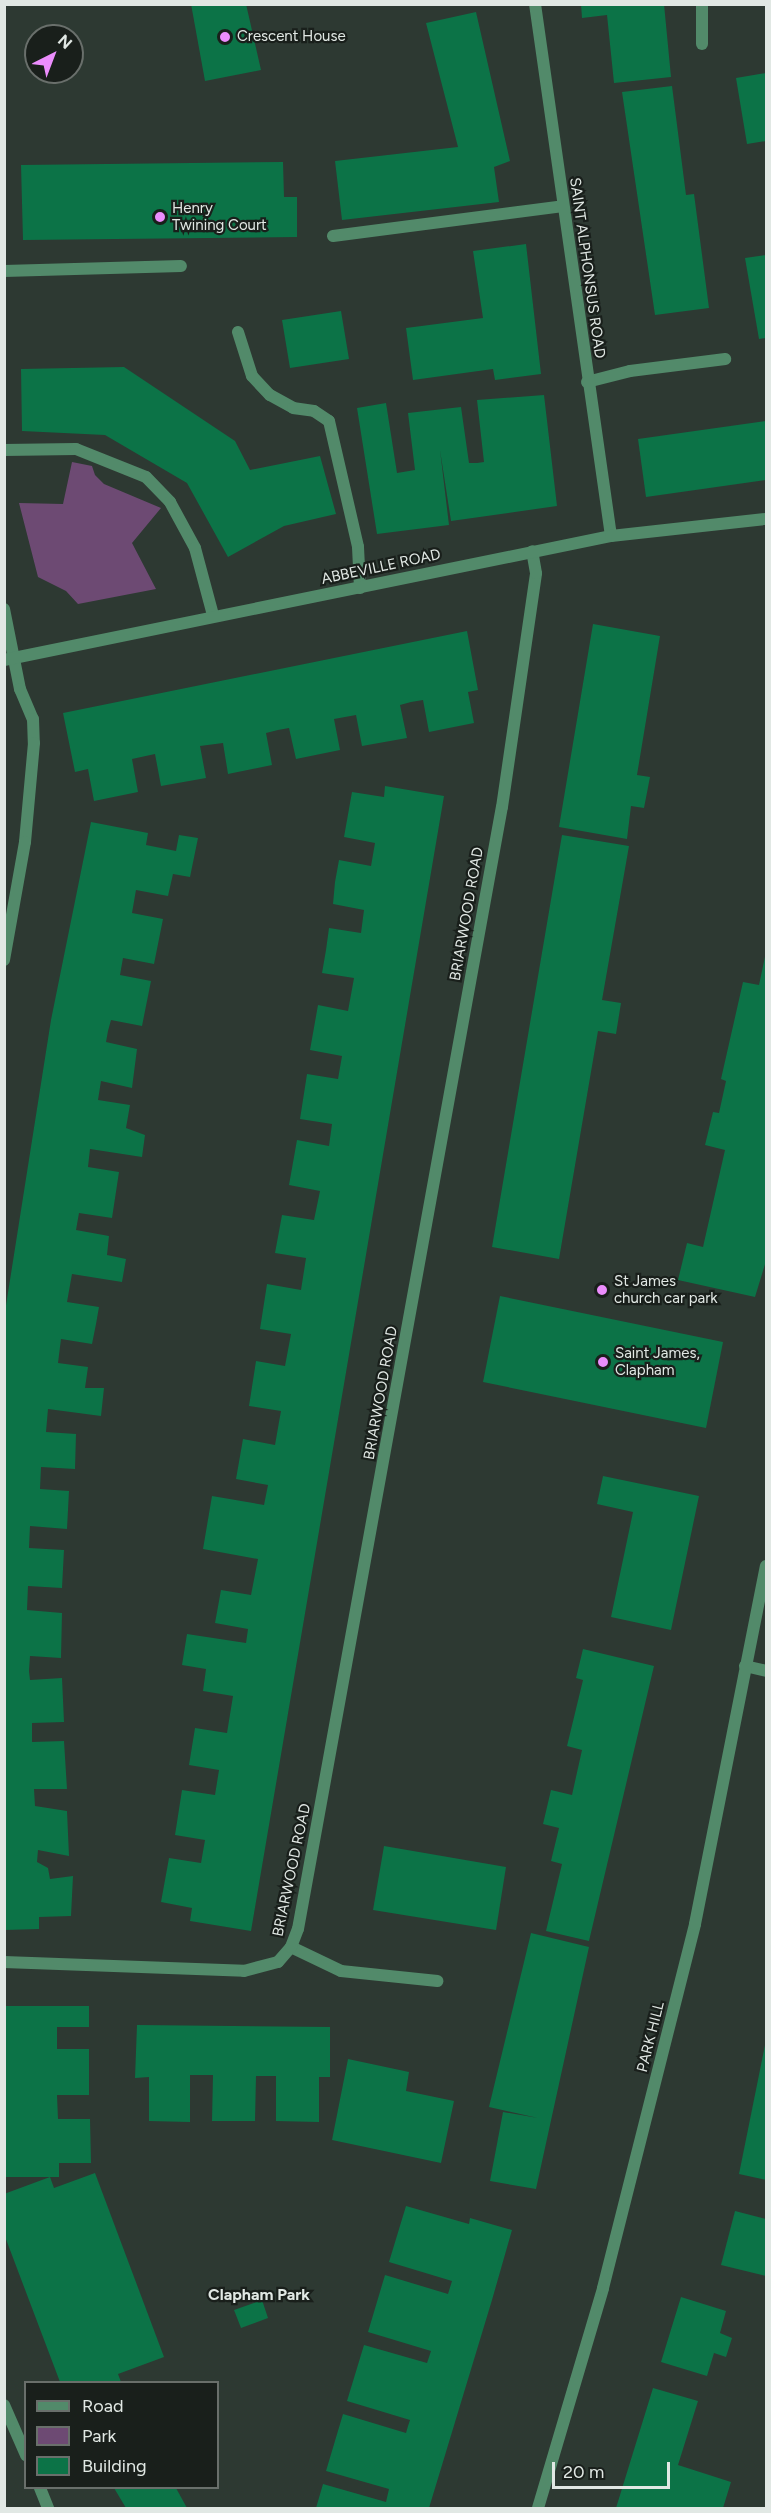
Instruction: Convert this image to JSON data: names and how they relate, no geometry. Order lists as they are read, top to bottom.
{
  "streets": {
    "street": [
      "SAINT ALPHONSUS ROAD",
      "ABBEVILLE ROAD",
      "BRIARWOOD ROAD",
      "PARK HILL"
    ]
  },
  "crossings": [
    ["SAINT ALPHONSUS ROAD", "ABBEVILLE ROAD"],
    ["ABBEVILLE ROAD", "BRIARWOOD ROAD"]
  ],
  "districts": ["Clapham Park"],
  "places": [
    "Crescent House",
    "Henry Twining Court",
    "St James church car park",
    "Saint James, Clapham"
  ],
  "legend": ["Road", "Park", "Building"],
  "scale_bar": "20 m",
  "north": "top right"
}
